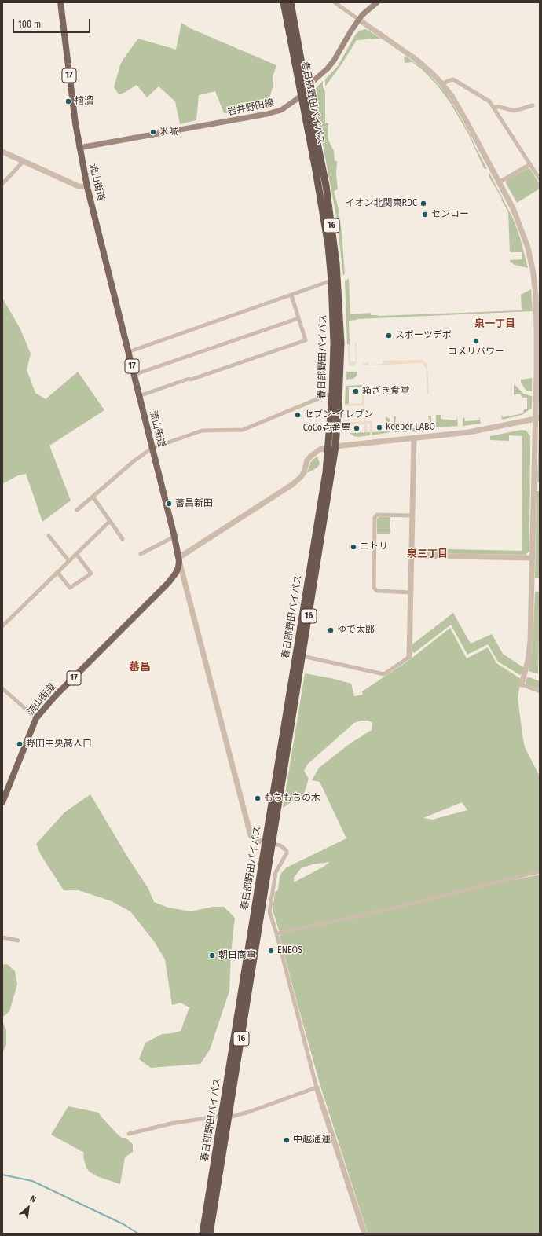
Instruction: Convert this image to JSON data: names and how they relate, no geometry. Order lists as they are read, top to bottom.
{
  "streets": {
    "highway": ["春日部野田バイパス", "16"],
    "main road": ["17", "岩井野田線", "流山街道"]
  },
  "crossings": [
    ["春日部野田バイパス", "岩井野田線"],
    ["岩井野田線", "流山街道"]
  ],
  "districts": ["泉一丁目", "泉三丁目", "蕃昌"],
  "places": [
    "檜溜",
    "米喊",
    "イオン北関東RDC",
    "センコー",
    "スポーツデポ",
    "コメリパワー",
    "箱ざき食堂",
    "セブン-イレブン",
    "Keeper LABO",
    "CoCo壱番屋",
    "蕃昌新田",
    "ニトリ",
    "ゆで太郎",
    "野田中央高入口",
    "もちもちの木",
    "ENEOS",
    "朝日商事",
    "中越通運"
  ],
  "scale_bar": "100 m",
  "north": "top right"
}
